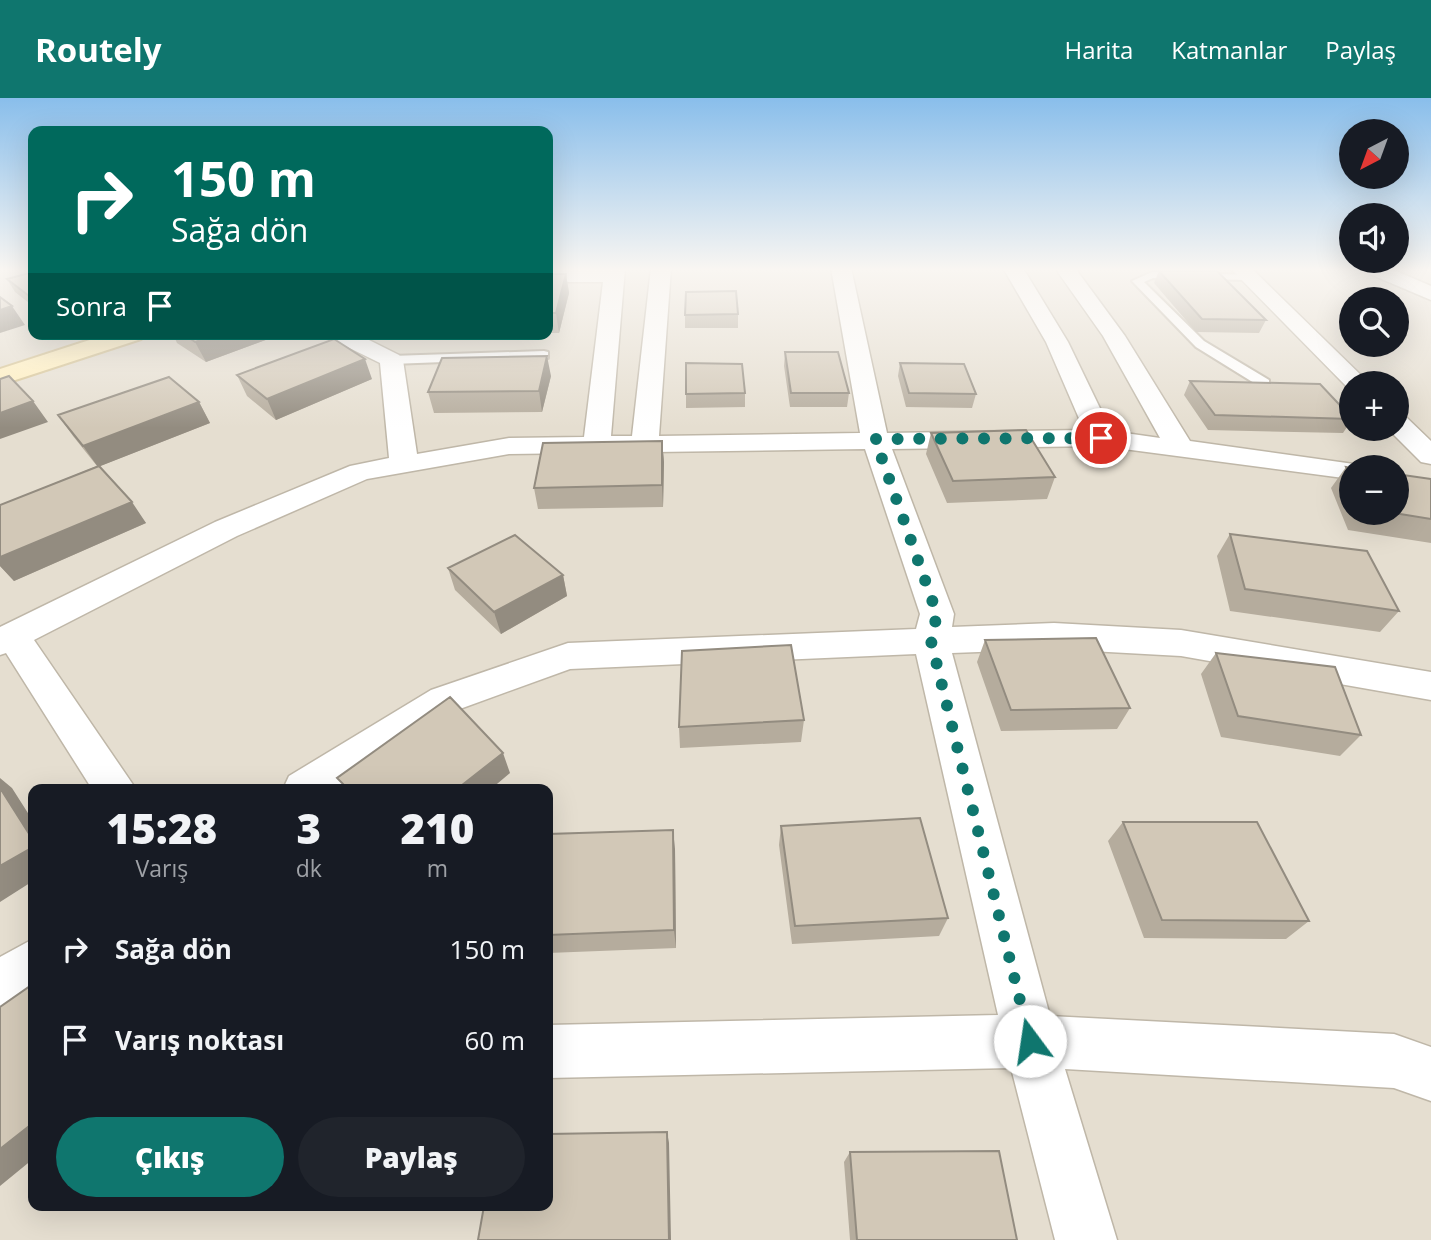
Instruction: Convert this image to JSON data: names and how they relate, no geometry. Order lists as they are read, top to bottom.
{
  "north": "bottom left",
  "page": {
    "header": "Routely",
    "nav": ["Harita", "Katmanlar", "Paylaş"],
    "map_buttons": ["+", "−"],
    "turn": ["150 m", "Sağa dön"],
    "then": "Sonra",
    "eta": [
      "15:28",
      "Varış",
      "3",
      "dk",
      "210",
      "m"
    ],
    "list": [
      {
        "name": "Sağa dön",
        "value": "150 m"
      },
      {
        "name": "Varış noktası",
        "value": "60 m"
      }
    ],
    "buttons": ["Çıkış", "Paylaş"]
  }
}
